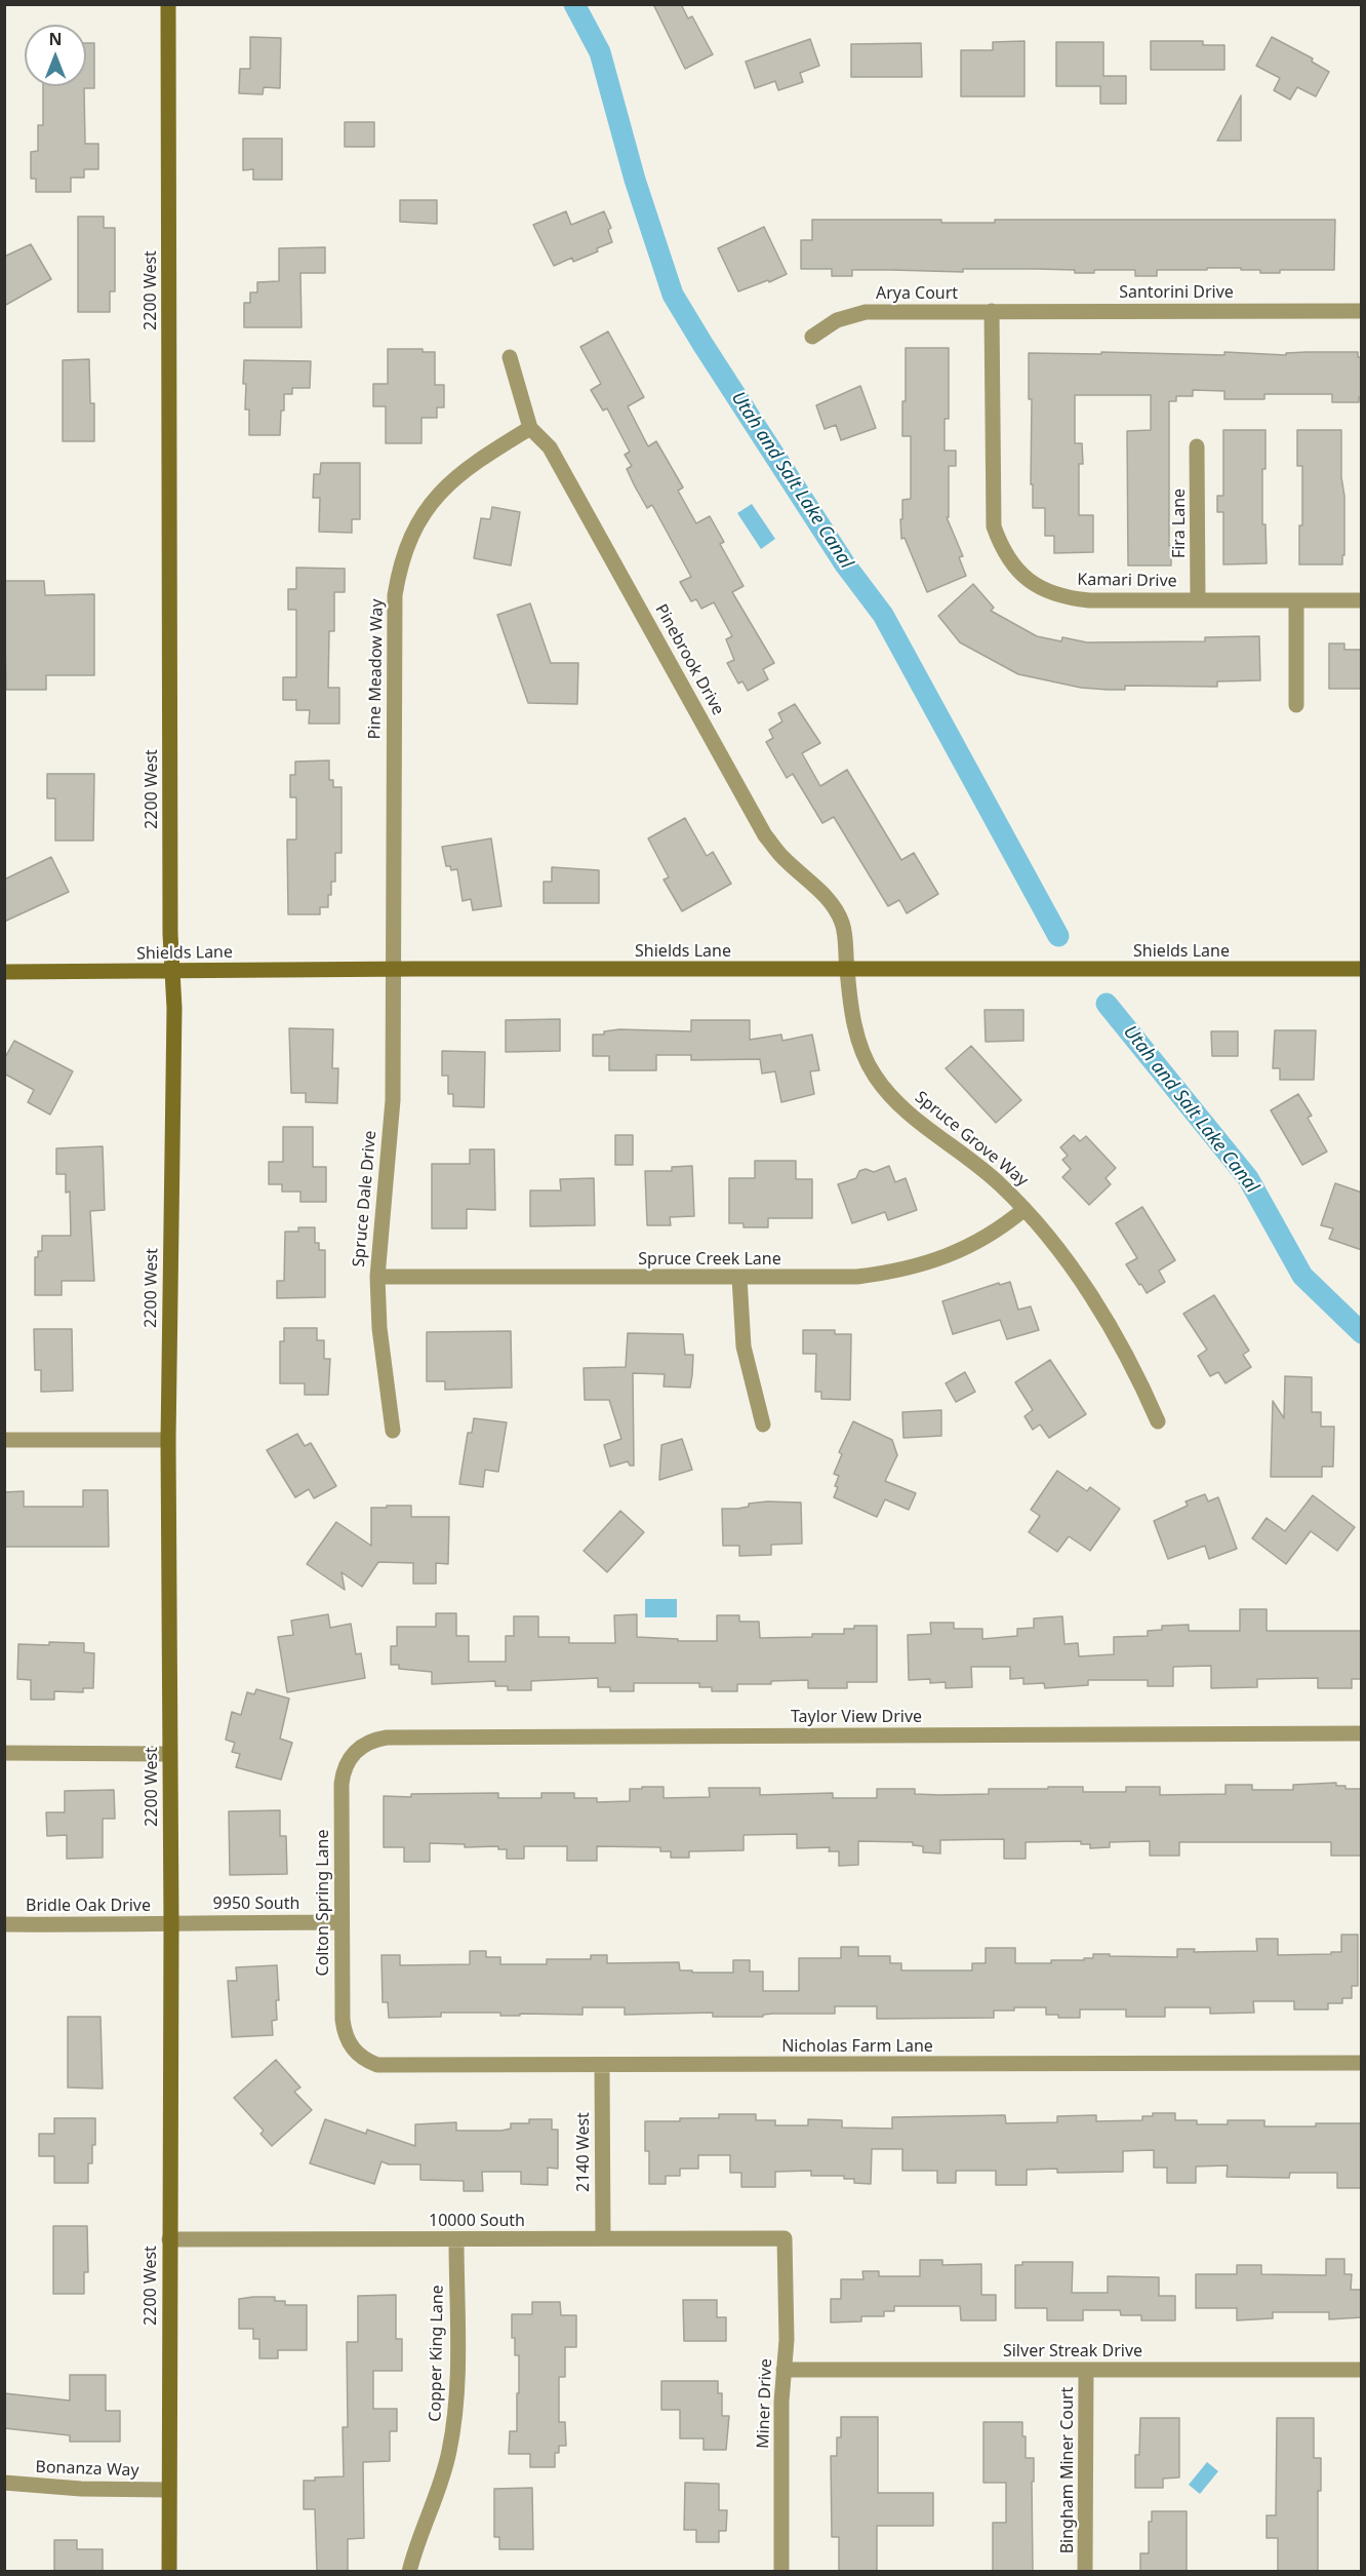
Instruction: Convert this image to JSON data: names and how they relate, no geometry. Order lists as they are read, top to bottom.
{
  "streets": {
    "street": [
      "2200 West",
      "Santorini Drive",
      "Arya Court",
      "Fira Lane",
      "Kamari Drive",
      "Pinebrook Drive",
      "Pine Meadow Way",
      "Shields Lane",
      "Spruce Grove Way",
      "Spruce Dale Drive",
      "Spruce Creek Lane",
      "Taylor View Drive",
      "Colton Spring Lane",
      "9950 South",
      "Bridle Oak Drive",
      "Nicholas Farm Lane",
      "2140 West",
      "10000 South",
      "Silver Streak Drive",
      "Copper King Lane",
      "Miner Drive",
      "Bonanza Way",
      "Bingham Miner Court"
    ]
  },
  "crossings": [
    ["2200 West", "Shields Lane"],
    ["2200 West", "9950 South"],
    ["2200 West", "Bridle Oak Drive"],
    ["2200 West", "10000 South"],
    ["2200 West", "Bonanza Way"],
    ["Santorini Drive", "Arya Court"],
    ["Santorini Drive", "Kamari Drive"],
    ["Arya Court", "Kamari Drive"],
    ["Fira Lane", "Kamari Drive"],
    ["Pinebrook Drive", "Pine Meadow Way"],
    ["Pinebrook Drive", "Shields Lane"],
    ["Pinebrook Drive", "Spruce Grove Way"],
    ["Pine Meadow Way", "Shields Lane"],
    ["Pine Meadow Way", "Spruce Dale Drive"],
    ["Shields Lane", "Spruce Grove Way"],
    ["Shields Lane", "Spruce Dale Drive"],
    ["Spruce Grove Way", "Spruce Creek Lane"],
    ["Spruce Dale Drive", "Spruce Creek Lane"],
    ["Taylor View Drive", "Colton Spring Lane"],
    ["Colton Spring Lane", "9950 South"],
    ["Colton Spring Lane", "Nicholas Farm Lane"],
    ["9950 South", "Bridle Oak Drive"],
    ["Nicholas Farm Lane", "2140 West"],
    ["2140 West", "10000 South"],
    ["10000 South", "Copper King Lane"],
    ["10000 South", "Miner Drive"],
    ["Silver Streak Drive", "Miner Drive"],
    ["Silver Streak Drive", "Bingham Miner Court"]
  ],
  "water": ["Utah and Salt Lake Canal"],
  "north": "top"
}
